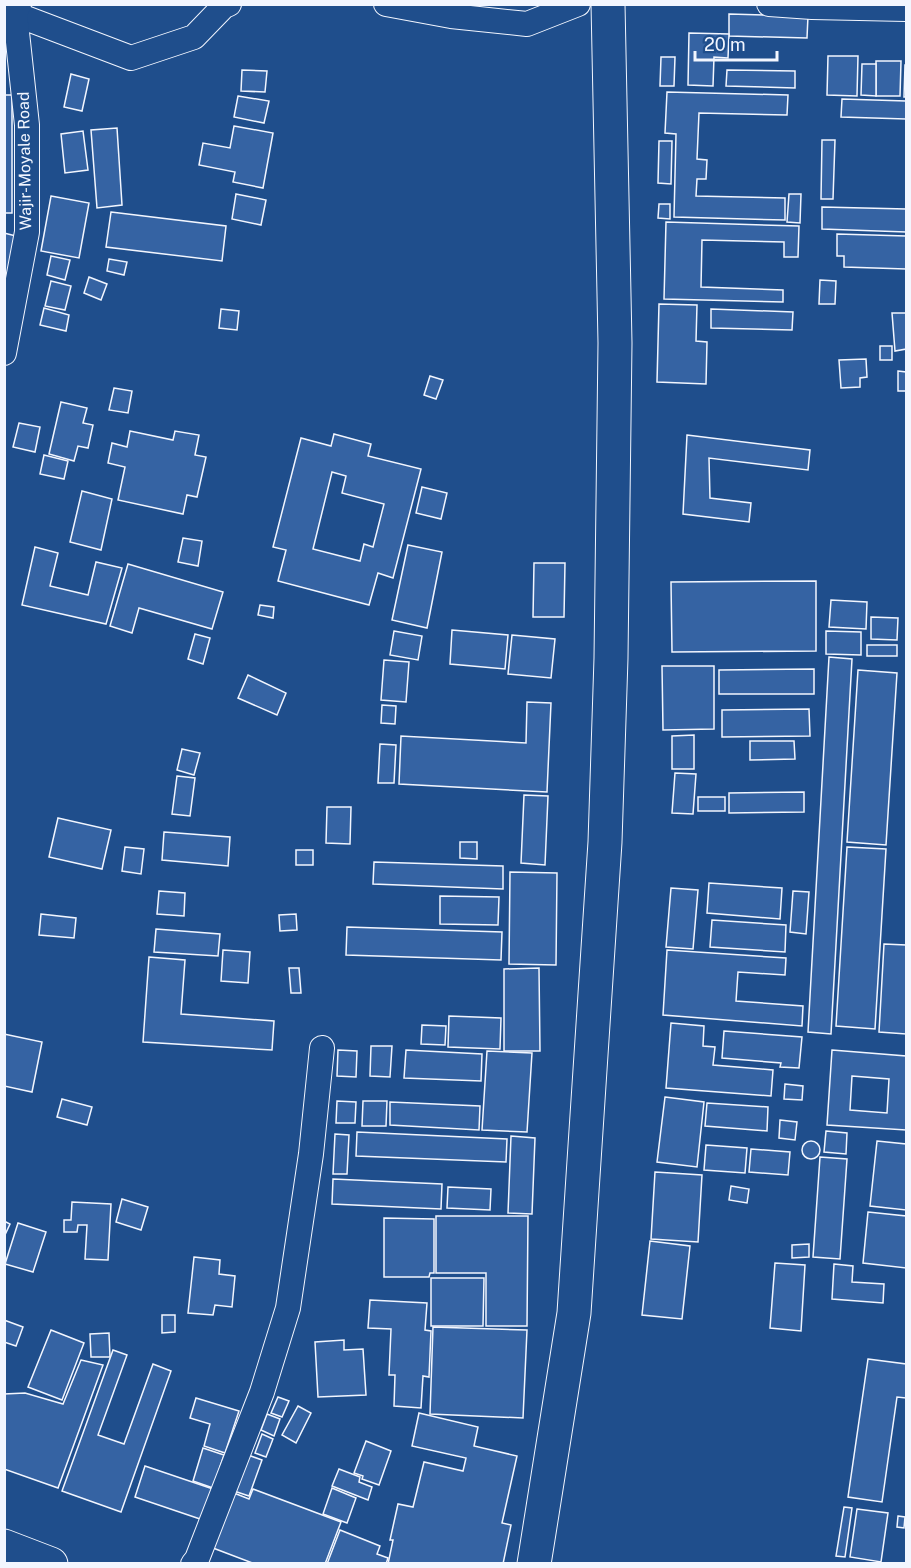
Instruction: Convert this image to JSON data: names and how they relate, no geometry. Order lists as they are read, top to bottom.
{
  "streets": {
    "street": ["Wajir-Moyale Road"]
  },
  "scale_bar": "20 m"
}
